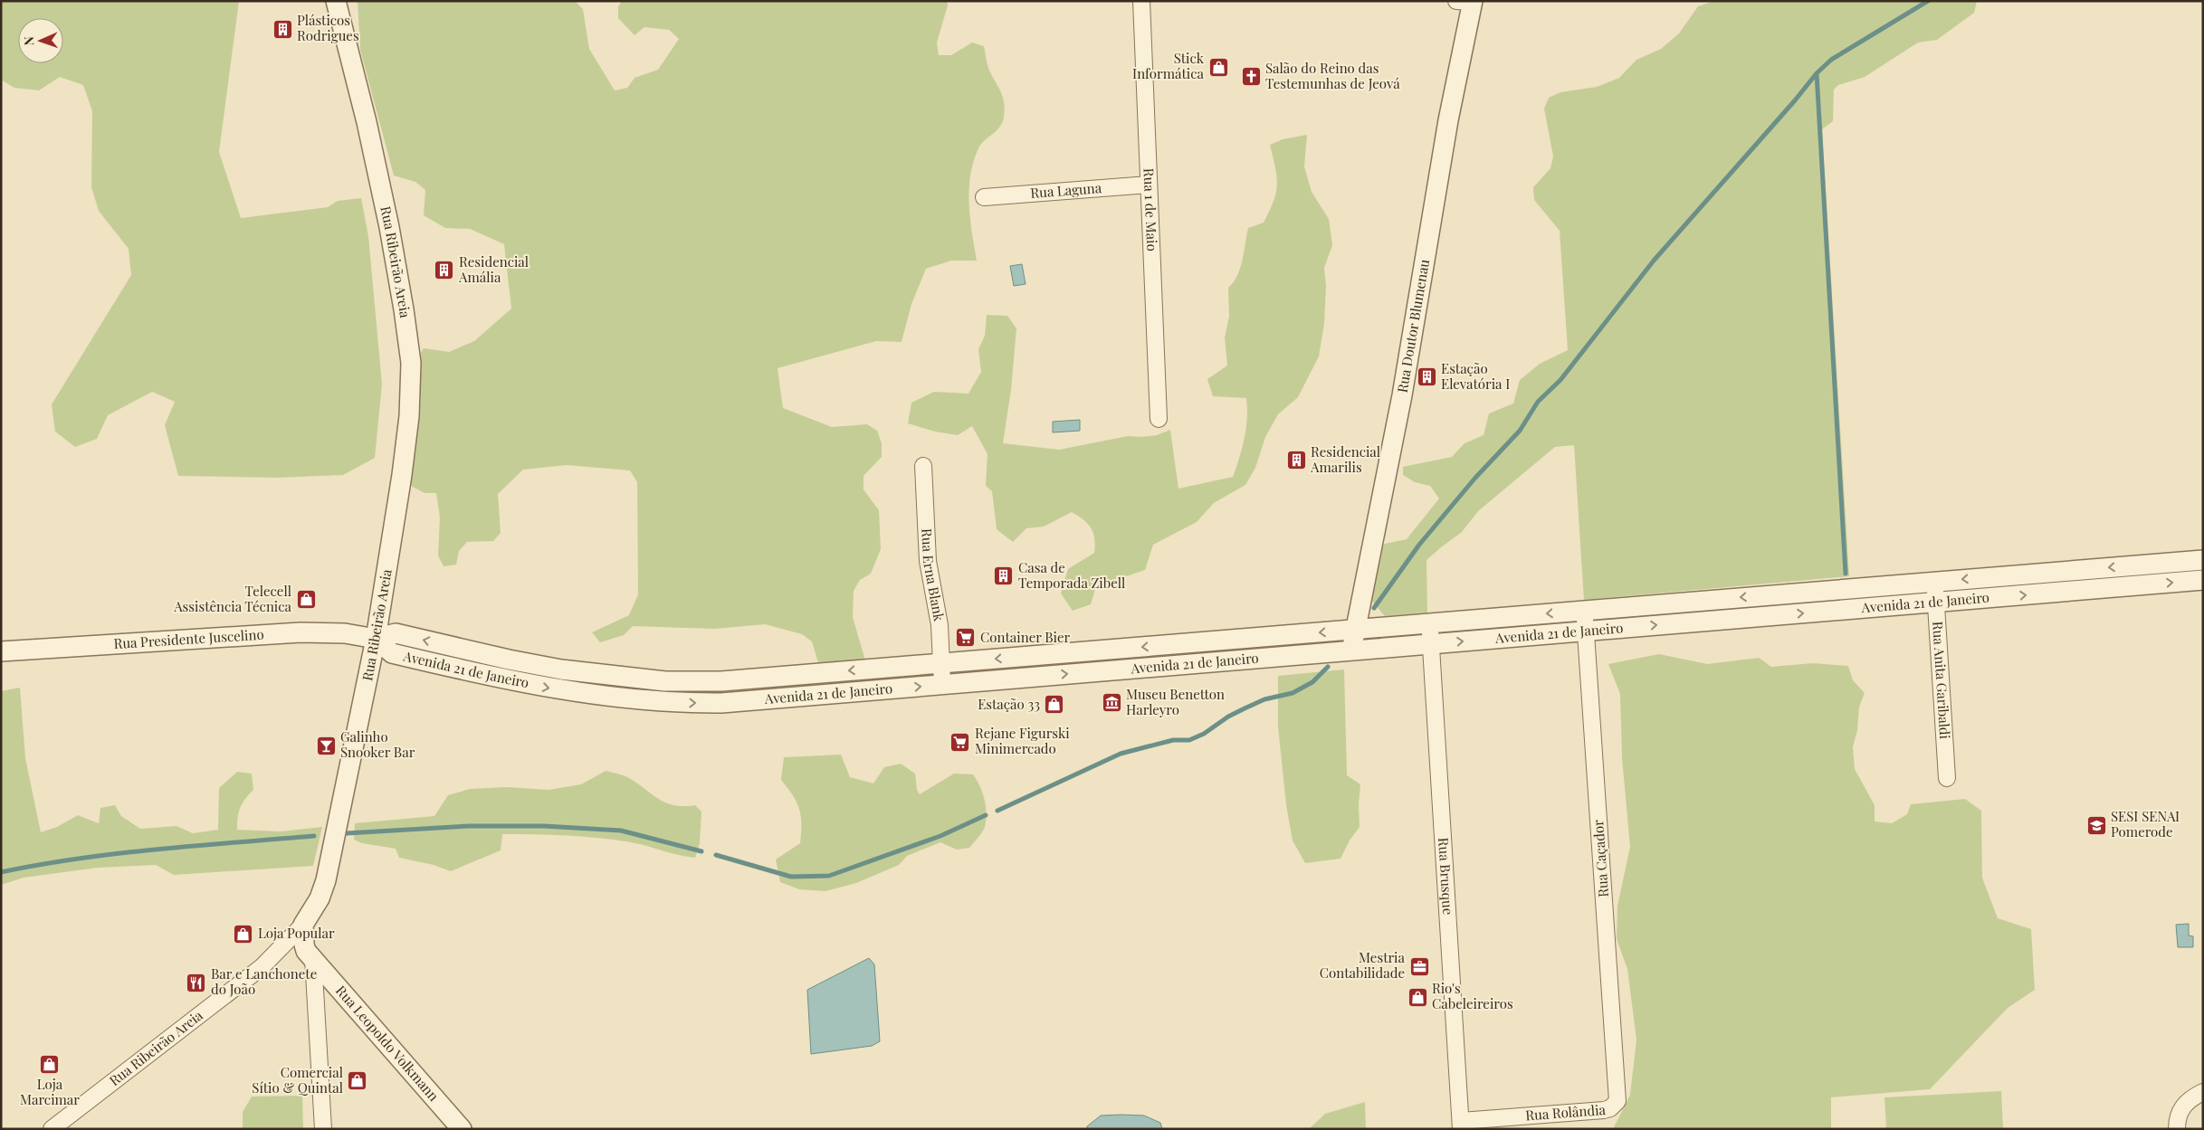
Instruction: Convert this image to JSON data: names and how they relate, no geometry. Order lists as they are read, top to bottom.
{
  "streets": {
    "street": [
      "Rua Laguna",
      "Rua 1 de Maio",
      "Rua Ribeirão Areia",
      "Rua Doutor Blumenau",
      "Rua Erna Blank",
      "Avenida 21 de Janeiro",
      "Rua Presidente Juscelino",
      "Rua Anita Garibaldi",
      "Rua Caçador",
      "Rua Brusque",
      "Rua Leopoldo Volkmann",
      "Rua Rolândia"
    ]
  },
  "crossings": [
    ["Rua Laguna", "Rua 1 de Maio"],
    ["Rua Ribeirão Areia", "Avenida 21 de Janeiro"],
    ["Rua Ribeirão Areia", "Rua Presidente Juscelino"],
    ["Rua Doutor Blumenau", "Avenida 21 de Janeiro"],
    ["Rua Erna Blank", "Avenida 21 de Janeiro"],
    ["Avenida 21 de Janeiro", "Rua Presidente Juscelino"],
    ["Avenida 21 de Janeiro", "Rua Anita Garibaldi"],
    ["Avenida 21 de Janeiro", "Rua Caçador"],
    ["Avenida 21 de Janeiro", "Rua Brusque"],
    ["Rua Caçador", "Rua Rolândia"],
    ["Rua Brusque", "Rua Rolândia"]
  ],
  "places": {
    "building": [
      "Plásticos Rodrigues",
      "Residencial Amália",
      "Estação Elevatória I",
      "Residencial Amarilis",
      "Casa de Temporada Zibell"
    ],
    "shop": [
      "Stick Informática",
      "Telecell Assistência Técnica",
      "Estação 33",
      "Loja Popular",
      "Rio's Cabeleireiros",
      "Loja Marcimar",
      "Comercial Sítio & Quintal"
    ],
    "church": ["Salão do Reino das Testemunhas de Jeová"],
    "supermarket": ["Container Bier", "Rejane Figurski Minimercado"],
    "museum": ["Museu Benetton Harleyro"],
    "bar": ["Galinho Snooker Bar"],
    "school or university": ["SESI SENAI Pomerode"],
    "office": ["Mestria Contabilidade"],
    "restaurant": ["Bar e Lanchonete do João"]
  },
  "north": "left"
}
